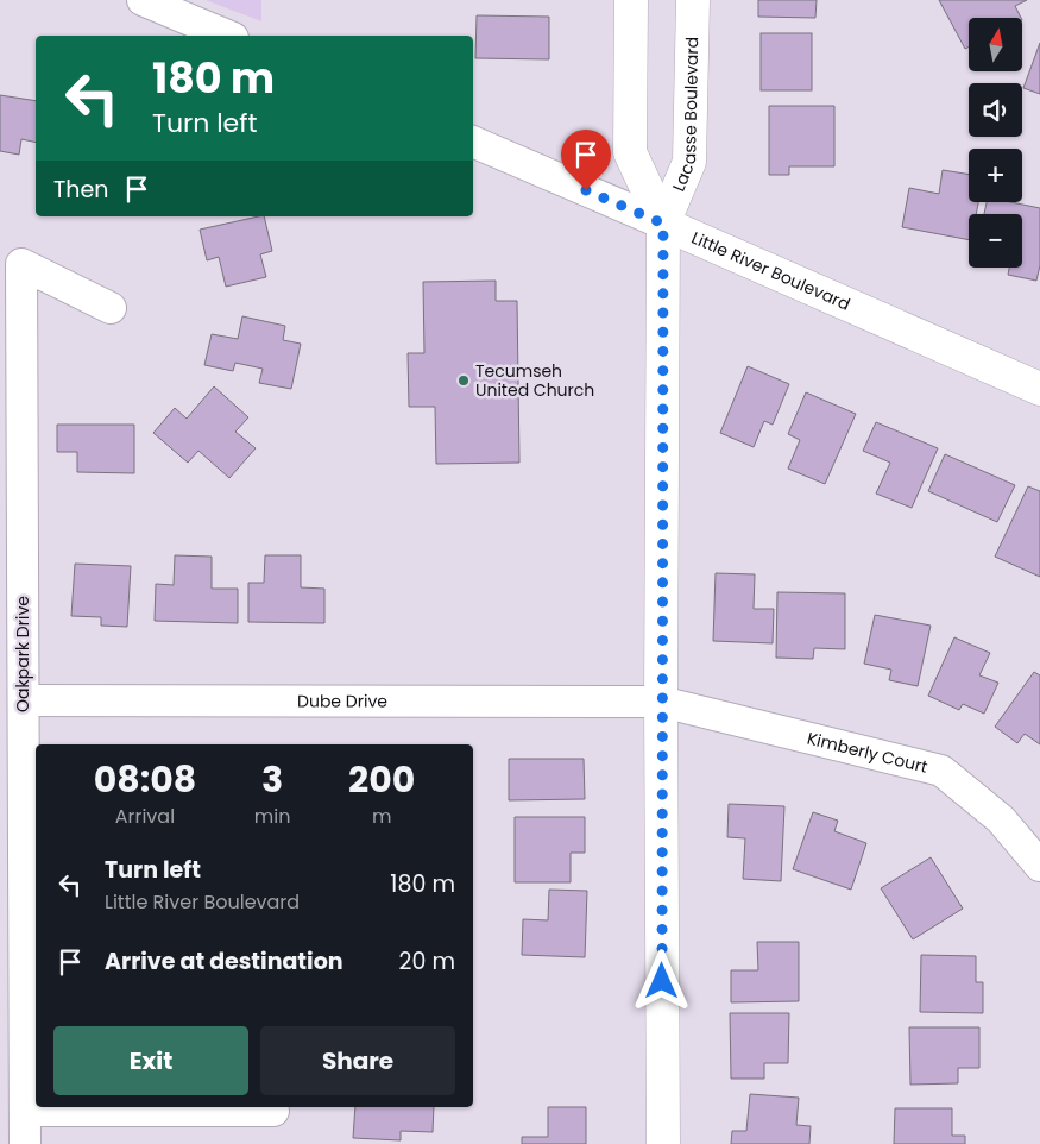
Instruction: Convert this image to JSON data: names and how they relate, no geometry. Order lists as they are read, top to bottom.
{
  "streets": {
    "street": [
      "Lacasse Boulevard",
      "Little River Boulevard",
      "Oakpark Drive",
      "Dube Drive",
      "Kimberly Court"
    ]
  },
  "crossings": [
    ["Lacasse Boulevard", "Little River Boulevard"],
    ["Lacasse Boulevard", "Dube Drive"],
    ["Lacasse Boulevard", "Kimberly Court"],
    ["Oakpark Drive", "Dube Drive"],
    ["Dube Drive", "Kimberly Court"]
  ],
  "places": ["Tecumseh United Church"],
  "north": "top",
  "page": {
    "map_buttons": ["+", "−"],
    "turn": ["180 m", "Turn left"],
    "then": "Then",
    "eta": [
      "08:08",
      "Arrival",
      "3",
      "min",
      "200",
      "m"
    ],
    "list": [
      {
        "name": "Turn left",
        "note": "Little River Boulevard",
        "value": "180 m"
      },
      {
        "name": "Arrive at destination",
        "value": "20 m"
      }
    ],
    "buttons": ["Exit", "Share"]
  }
}
